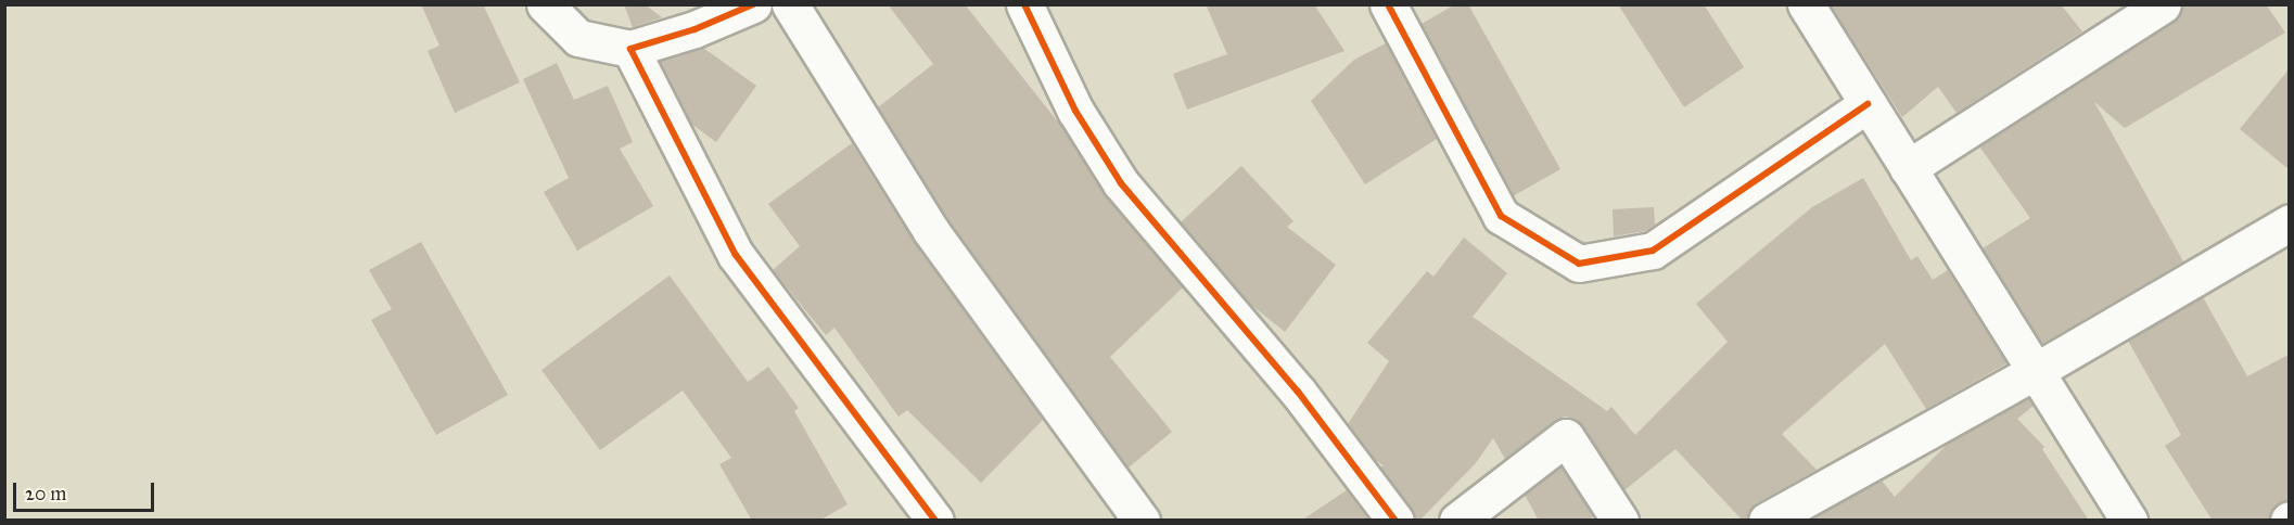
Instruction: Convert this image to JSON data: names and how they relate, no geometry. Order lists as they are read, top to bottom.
{
  "scale_bar": "20 m"
}
